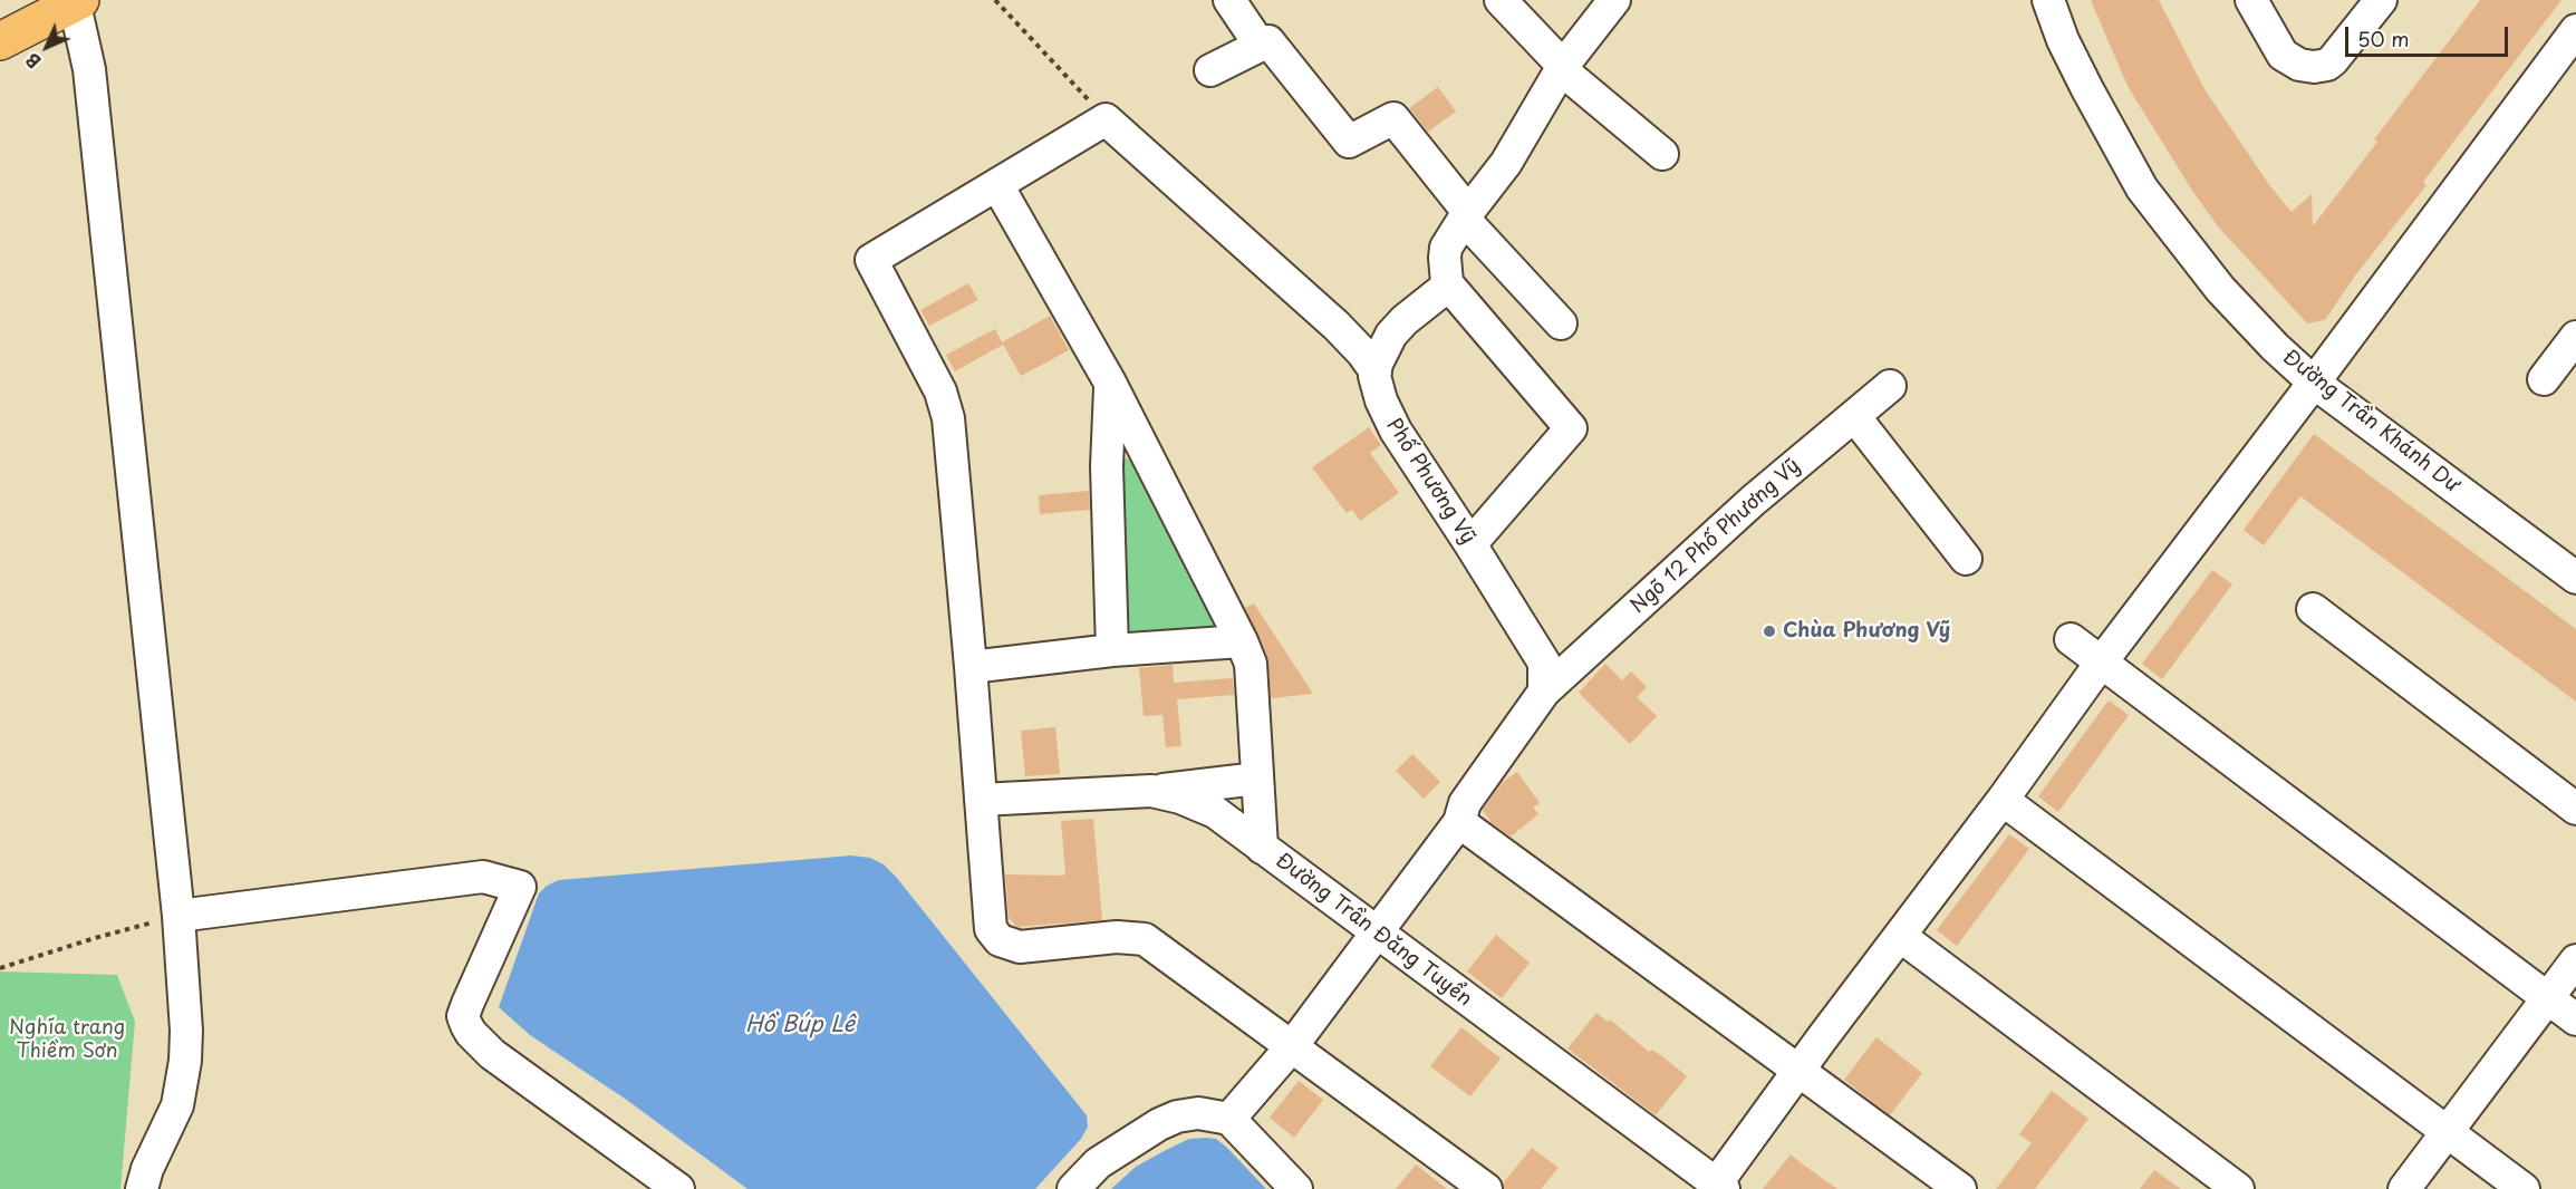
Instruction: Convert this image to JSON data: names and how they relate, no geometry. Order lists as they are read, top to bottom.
{
  "streets": {
    "street": [
      "Đường Trần Khánh Dư",
      "Phố Phương Vỹ",
      "Ngõ 12 Phố Phương Vỹ",
      "Đường Trần Đăng Tuyển"
    ]
  },
  "crossings": [
    ["Phố Phương Vỹ", "Ngõ 12 Phố Phương Vỹ"]
  ],
  "water": ["Hồ Búp Lê"],
  "parks": ["Nghĩa trang Thiềm Sơn"],
  "places": ["Chùa Phương Vỹ"],
  "scale_bar": "50 m",
  "north": "bottom left"
}
